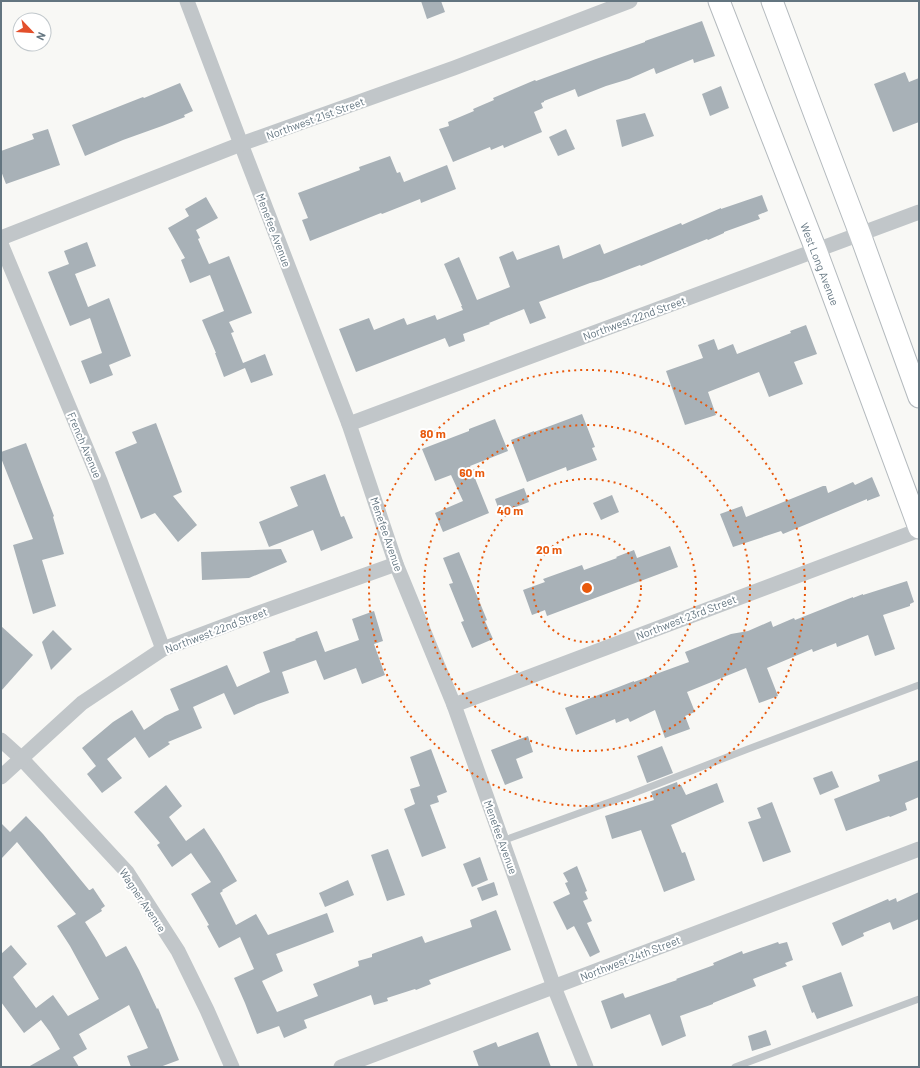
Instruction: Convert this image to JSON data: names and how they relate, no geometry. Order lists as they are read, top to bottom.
{
  "streets": {
    "main road": ["West Long Avenue"],
    "street": [
      "Northwest 21st Street",
      "Menefee Avenue",
      "Northwest 22nd Street",
      "French Avenue",
      "Northwest 23rd Street",
      "Wagner Avenue",
      "Northwest 24th Street"
    ]
  },
  "crossings": [
    ["Northwest 21st Street", "Menefee Avenue"],
    ["Menefee Avenue", "Northwest 22nd Street"],
    ["Menefee Avenue", "Northwest 23rd Street"],
    ["Menefee Avenue", "Northwest 24th Street"],
    ["West Long Avenue", "Northwest 22nd Street"],
    ["West Long Avenue", "Northwest 23rd Street"],
    ["Northwest 22nd Street", "French Avenue"],
    ["Northwest 22nd Street", "Wagner Avenue"]
  ],
  "north": "bottom right",
  "rings": [
    "80 m",
    "60 m",
    "40 m",
    "20 m"
  ]
}
